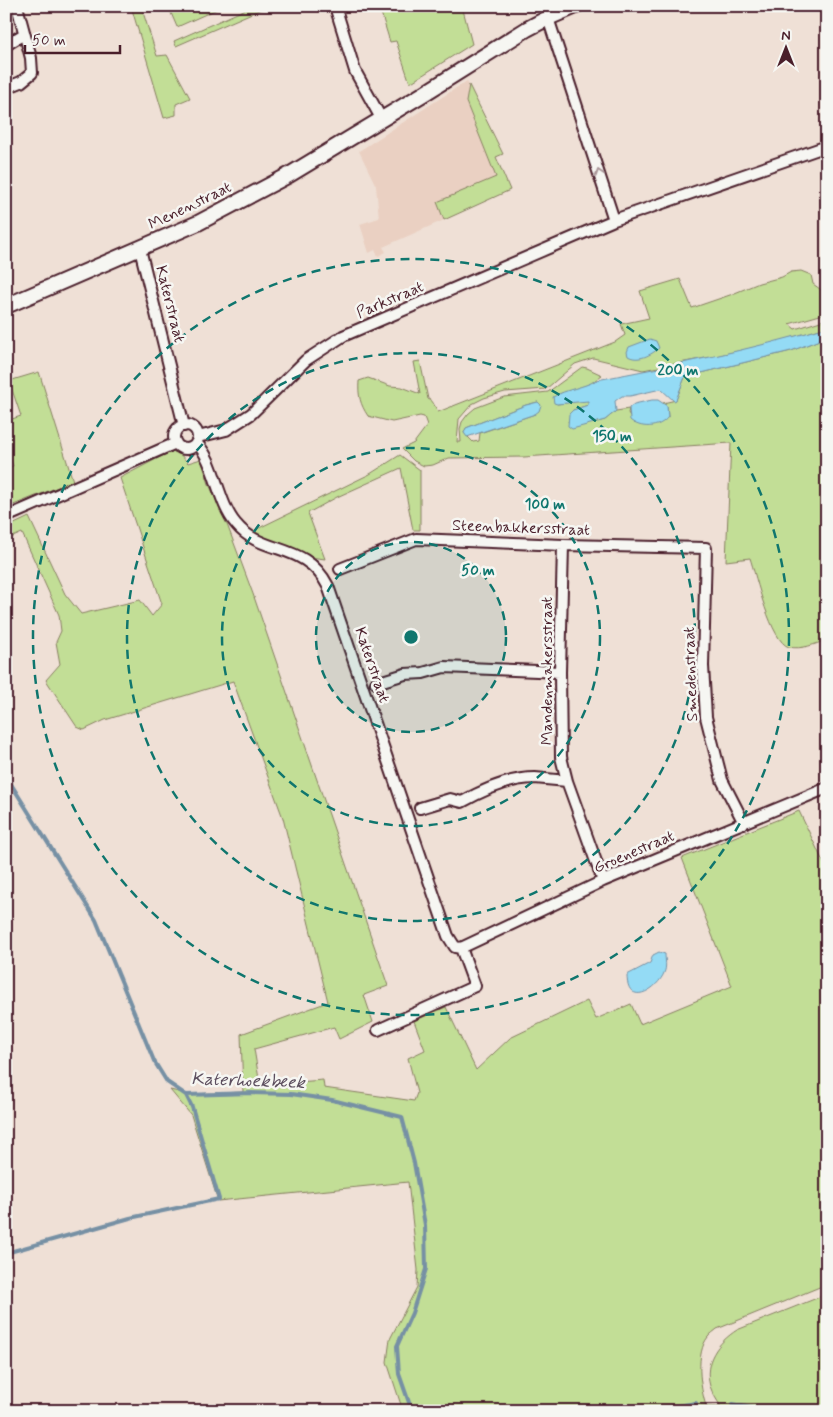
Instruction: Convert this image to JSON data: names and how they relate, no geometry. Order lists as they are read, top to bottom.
{
  "streets": {
    "main road": ["Menenstraat"],
    "street": [
      "Parkstraat",
      "Katerstraat",
      "Steenbakkersstraat",
      "Mandenmakersstraat",
      "Smedenstraat",
      "Groenestraat"
    ]
  },
  "crossings": [
    ["Menenstraat", "Katerstraat"],
    ["Parkstraat", "Katerstraat"],
    ["Katerstraat", "Groenestraat"],
    ["Steenbakkersstraat", "Mandenmakersstraat"],
    ["Steenbakkersstraat", "Smedenstraat"],
    ["Mandenmakersstraat", "Groenestraat"],
    ["Smedenstraat", "Groenestraat"]
  ],
  "water": ["Katerhoekbeek"],
  "scale_bar": "50 m",
  "north": "top",
  "rings": [
    "200 m",
    "150 m",
    "100 m",
    "50 m"
  ]
}
